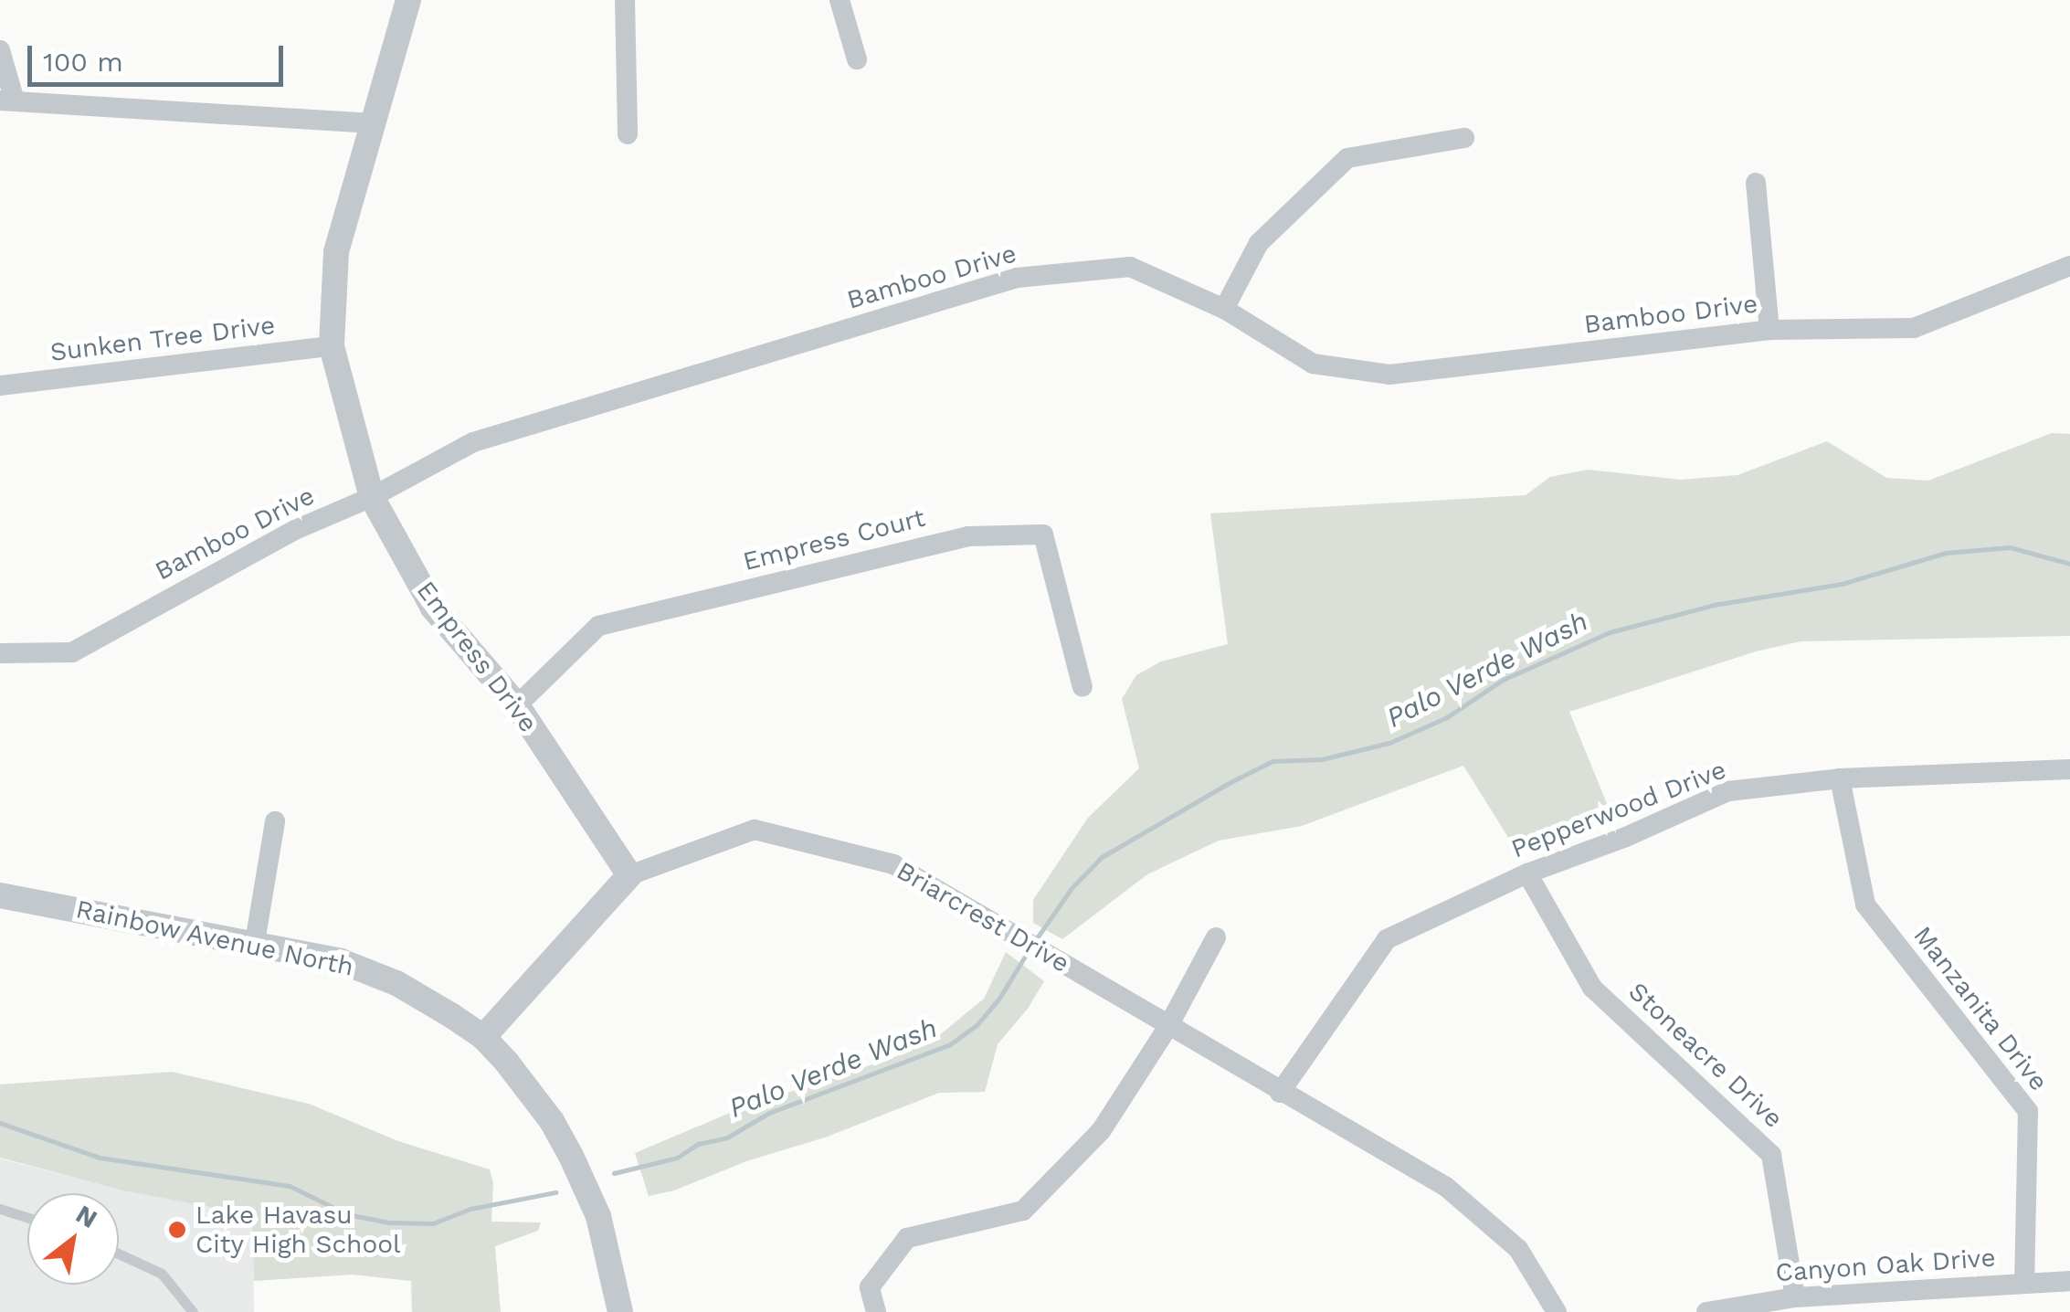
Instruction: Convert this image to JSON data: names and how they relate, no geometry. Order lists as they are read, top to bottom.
{
  "streets": {
    "street": [
      "Bamboo Drive",
      "Sunken Tree Drive",
      "Empress Court",
      "Empress Drive",
      "Pepperwood Drive",
      "Briarcrest Drive",
      "Rainbow Avenue North",
      "Manzanita Drive",
      "Stoneacre Drive",
      "Canyon Oak Drive"
    ]
  },
  "crossings": [
    ["Bamboo Drive", "Empress Drive"],
    ["Sunken Tree Drive", "Empress Drive"],
    ["Empress Court", "Empress Drive"],
    ["Empress Drive", "Briarcrest Drive"],
    ["Pepperwood Drive", "Briarcrest Drive"],
    ["Pepperwood Drive", "Manzanita Drive"],
    ["Pepperwood Drive", "Stoneacre Drive"],
    ["Briarcrest Drive", "Rainbow Avenue North"],
    ["Manzanita Drive", "Canyon Oak Drive"],
    ["Stoneacre Drive", "Canyon Oak Drive"]
  ],
  "water": ["Palo Verde Wash"],
  "places": ["Lake Havasu City High School"],
  "scale_bar": "100 m",
  "north": "top right"
}
